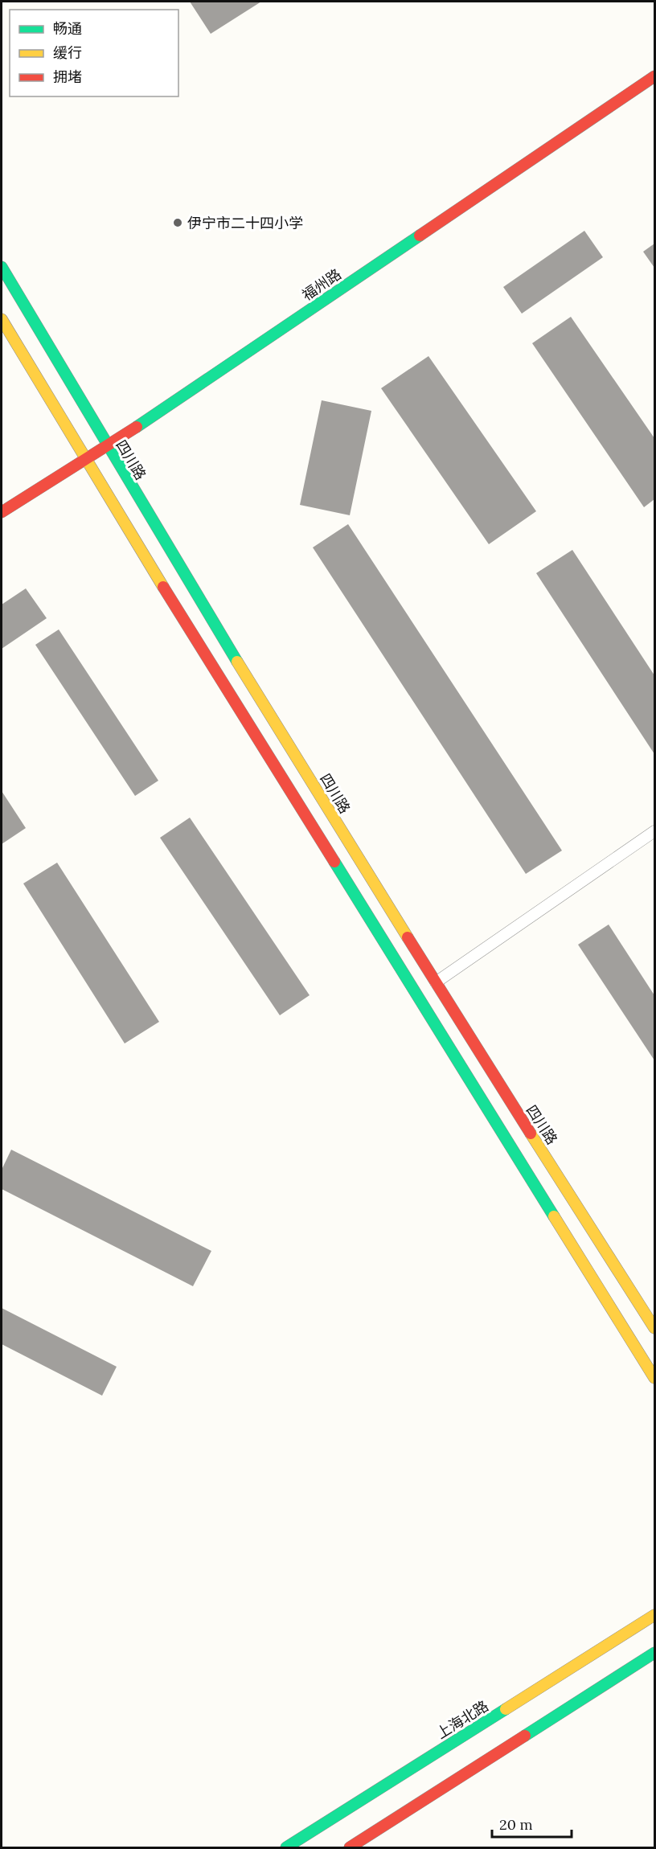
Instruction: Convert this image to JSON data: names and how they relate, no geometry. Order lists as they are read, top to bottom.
{
  "streets": {
    "street": ["福州路", "四川路", "上海北路"]
  },
  "crossings": [
    ["福州路", "四川路"]
  ],
  "places": ["伊宁市二十四小学"],
  "legend": ["畅通", "缓行", "拥堵"],
  "scale_bar": "20 m"
}
